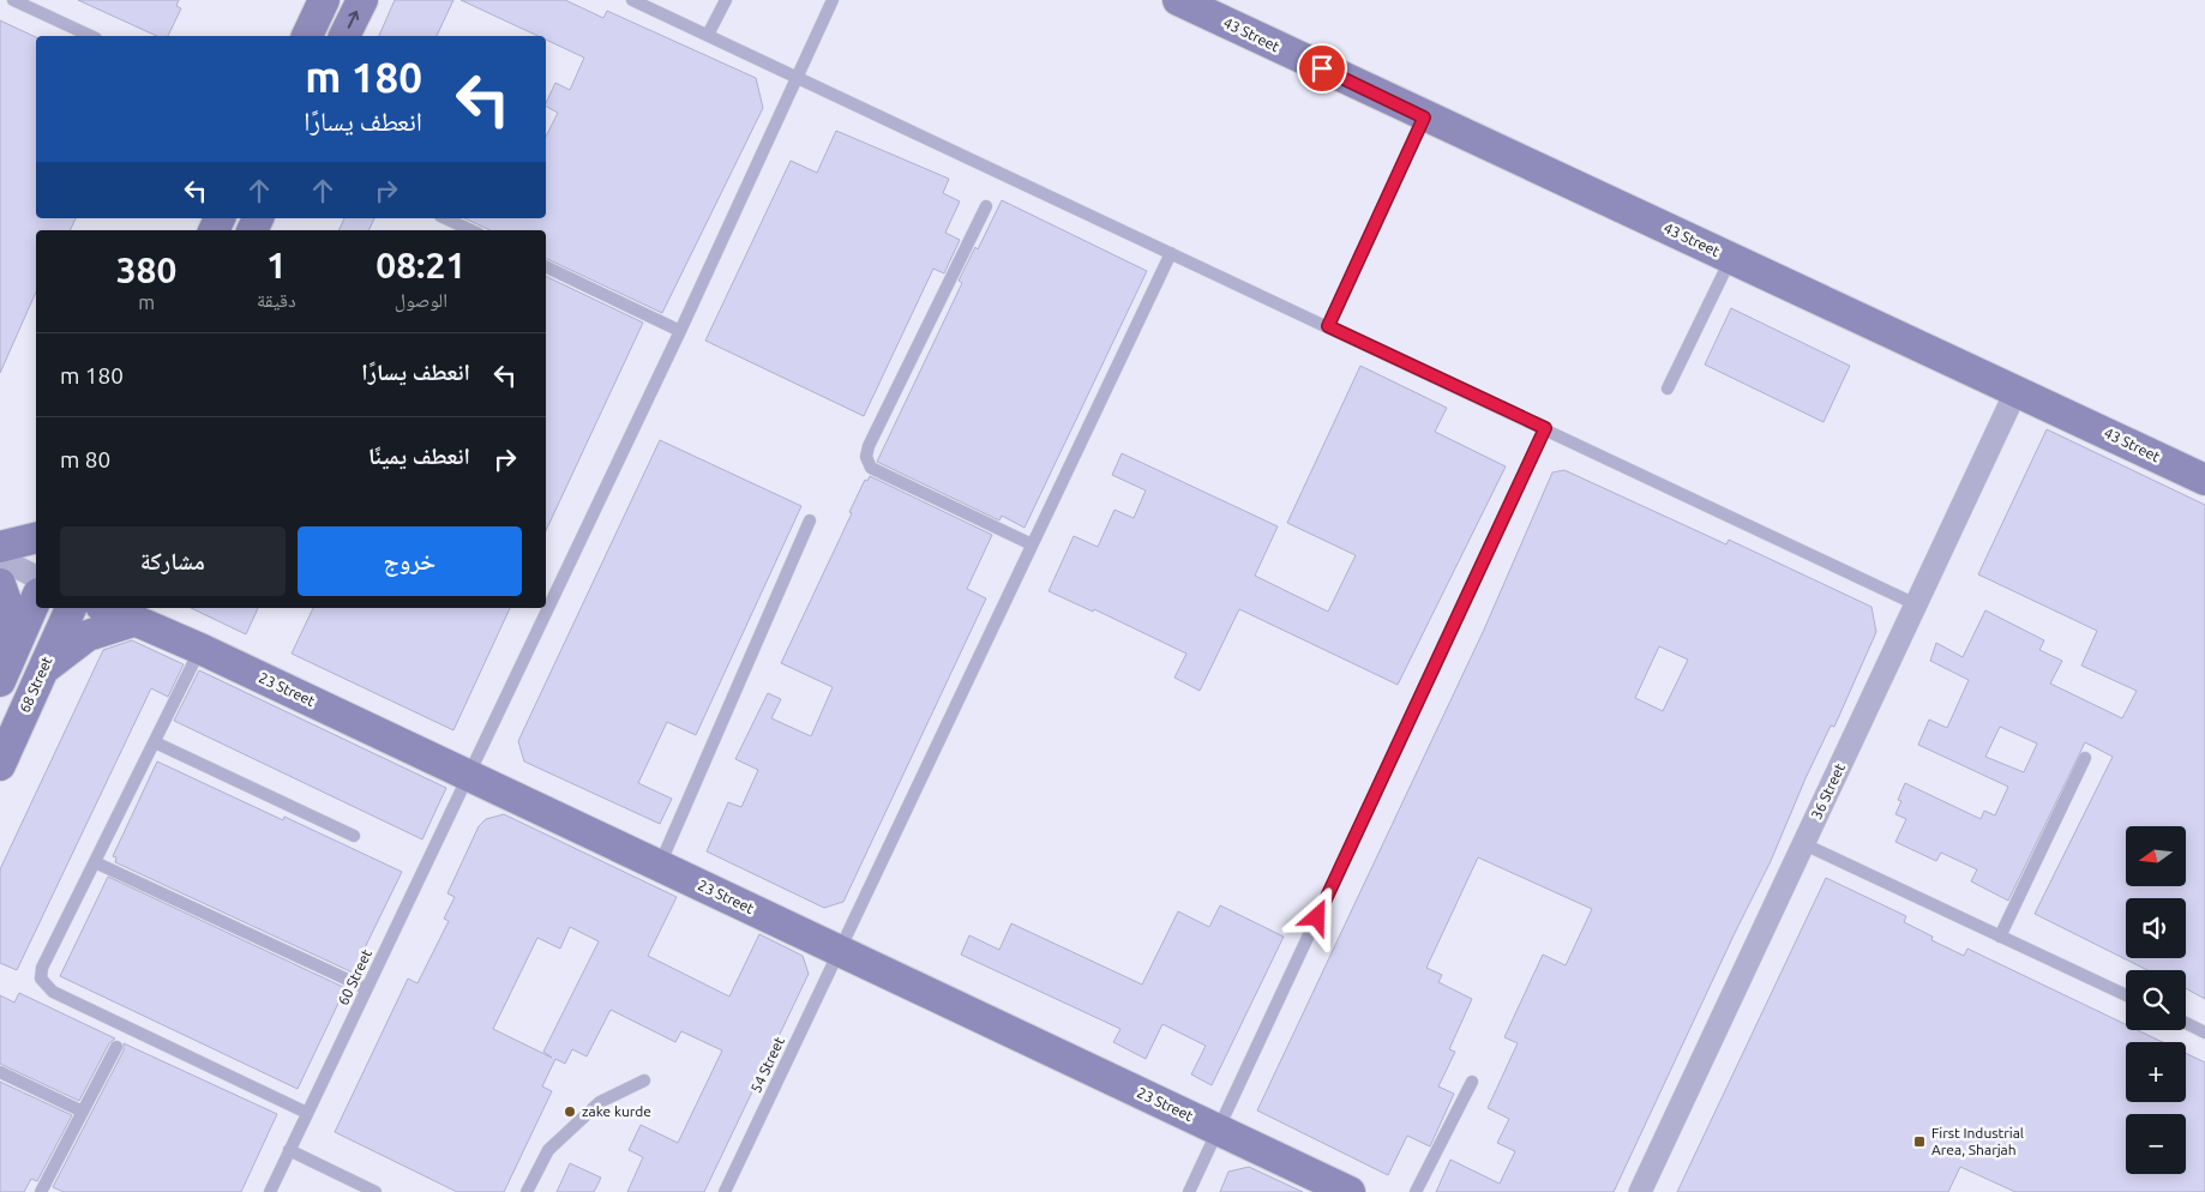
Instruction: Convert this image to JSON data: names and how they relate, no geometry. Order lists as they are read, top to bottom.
{
  "streets": {
    "street": [
      "43 Street",
      "68 Street",
      "23 Street",
      "36 Street"
    ],
    "lane": ["60 Street", "54 Street"]
  },
  "crossings": [
    ["43 Street", "36 Street"],
    ["23 Street", "60 Street"],
    ["23 Street", "54 Street"]
  ],
  "places": {
    "other": ["zake kurde"],
    "transit": ["First Industrial Area, Sharjah"]
  },
  "north": "left",
  "page": {
    "turn": ["180 m", "انعطف يسارًا"],
    "eta": [
      "08:21",
      "الوصول",
      "1",
      "دقيقة",
      "380",
      "m"
    ],
    "list": [
      {
        "name": "انعطف يسارًا",
        "value": "180 m"
      },
      {
        "name": "انعطف يمينًا",
        "value": "80 m"
      }
    ],
    "buttons": ["خروج", "مشاركة"],
    "map_buttons": ["+", "−"]
  }
}
